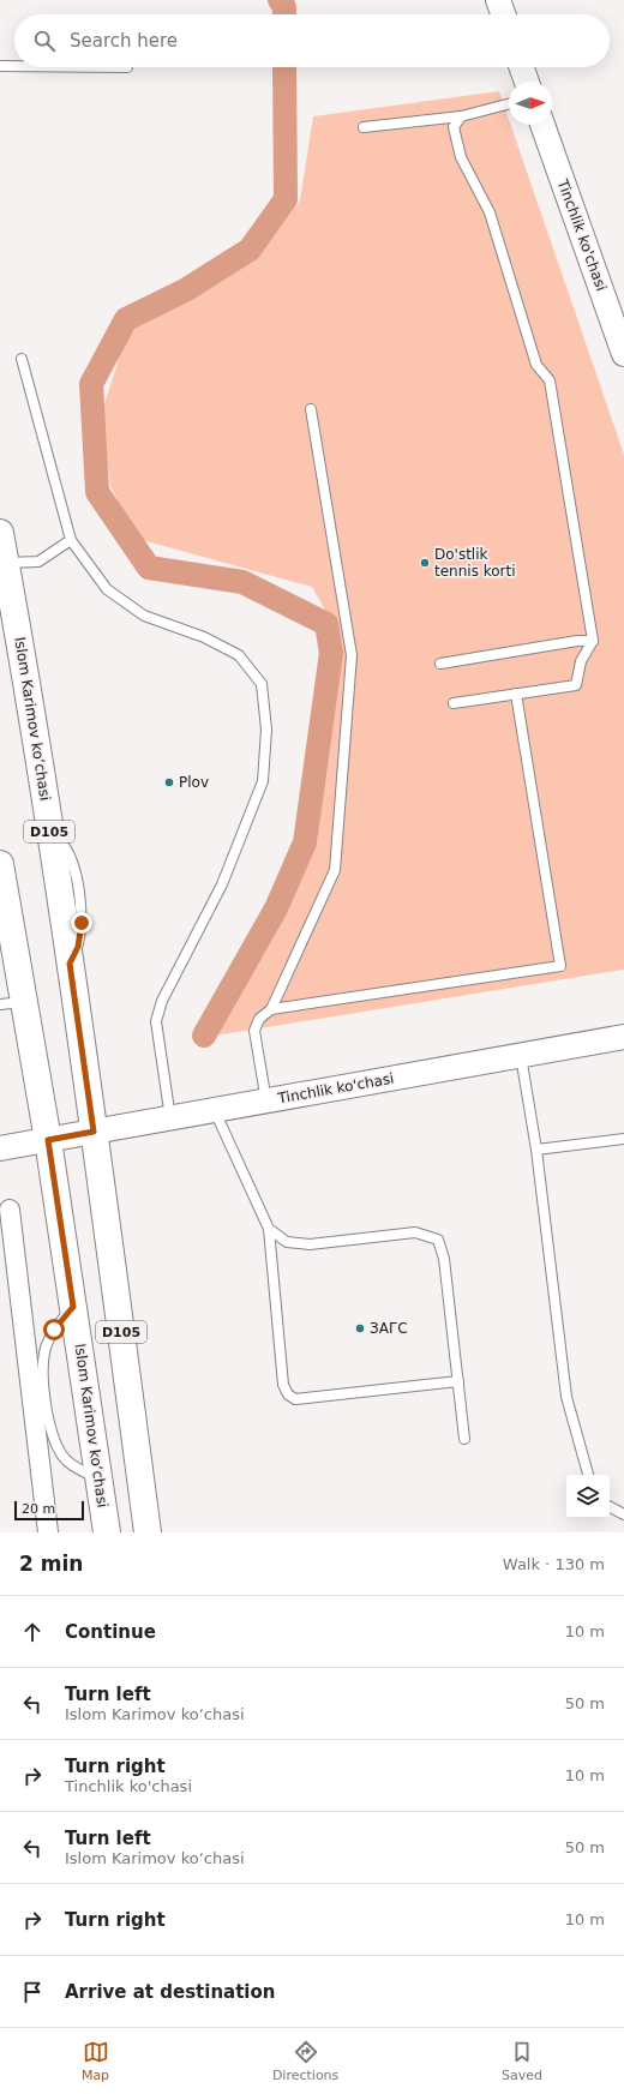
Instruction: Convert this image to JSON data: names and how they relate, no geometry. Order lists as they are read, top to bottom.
{
  "streets": {
    "main road": ["Islom Karimov koʻchasi", "D105"],
    "street": ["Tinchlik ko'chasi"]
  },
  "crossings": [
    ["Tinchlik ko'chasi", "Islom Karimov koʻchasi"]
  ],
  "places": ["Do'stlik tennis korti", "Plov", "ЗАГС"],
  "scale_bar": "20 m",
  "north": "right",
  "page": {
    "search": "Search here",
    "scale": "20 m",
    "heading": ["2 min", "Walk · 130 m"],
    "list": [
      ["Continue", "10 m"],
      ["Turn left", "Islom Karimov koʻchasi", "50 m"],
      ["Turn right", "Tinchlik ko'chasi", "10 m"],
      ["Turn left", "Islom Karimov koʻchasi", "50 m"],
      ["Turn right", "10 m"],
      "Arrive at destination"
    ],
    "nav": ["Map", "Directions", "Saved"]
  }
}
